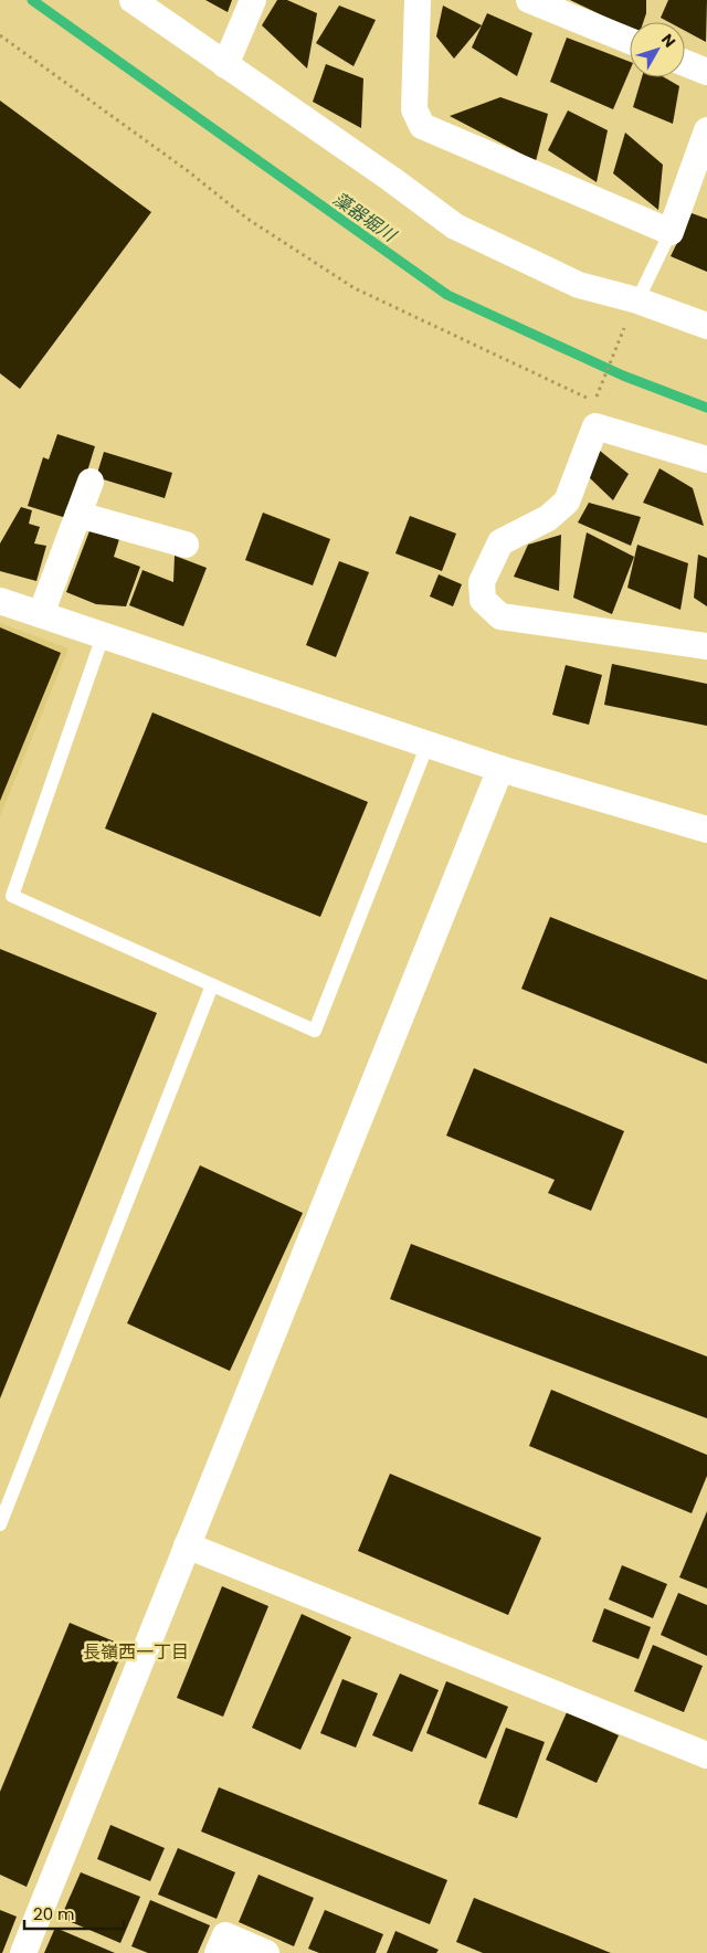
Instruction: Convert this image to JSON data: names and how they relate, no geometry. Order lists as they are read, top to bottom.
{
  "districts": ["長嶺西一丁目"],
  "water": ["藻器堀川"],
  "scale_bar": "20 m",
  "north": "top right"
}
